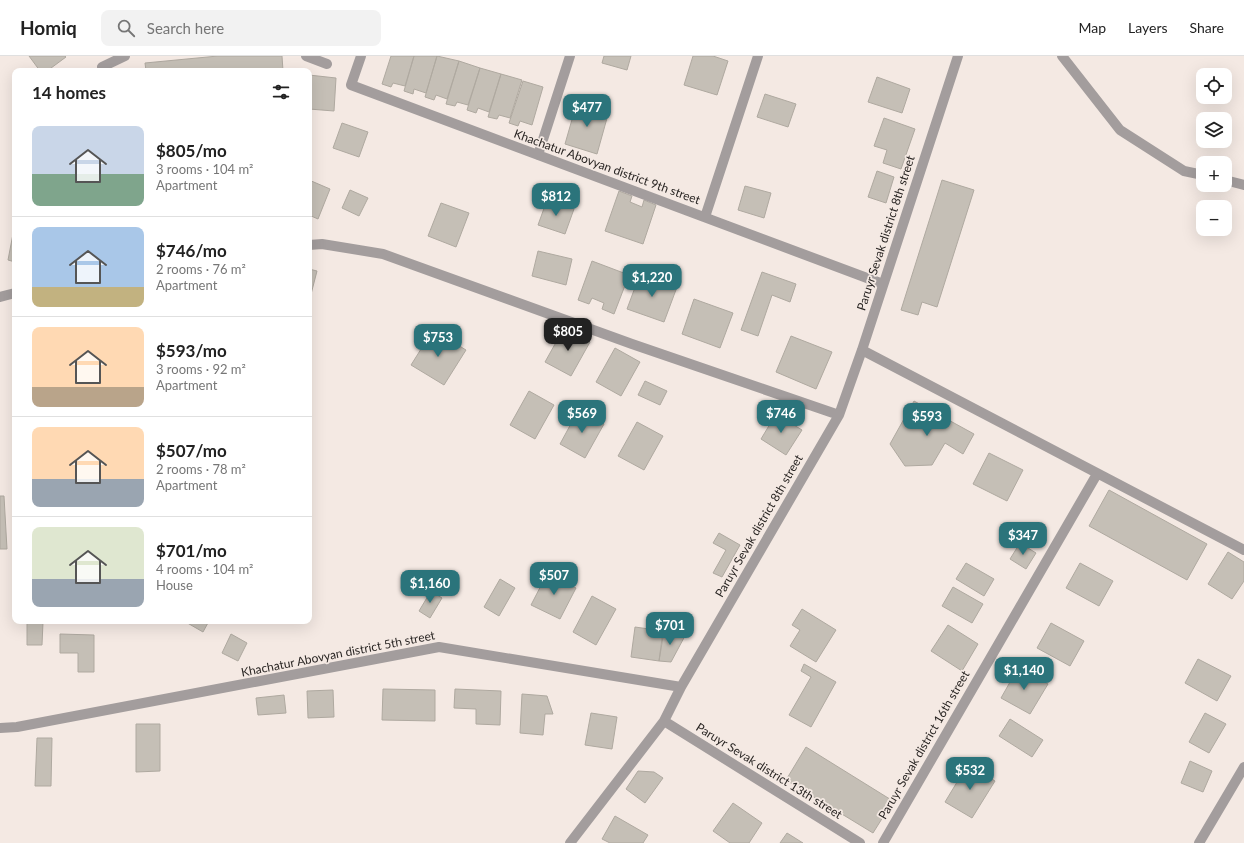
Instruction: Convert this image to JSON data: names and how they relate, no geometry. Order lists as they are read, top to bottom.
{
  "streets": {
    "street": [
      "Khachatur Abovyan district 9th street",
      "Paruyr Sevak district 8th street",
      "Khachatur Abovyan district 5th street",
      "Paruyr Sevak district 16th street",
      "Paruyr Sevak district 13th street"
    ]
  },
  "crossings": [
    ["Khachatur Abovyan district 9th street", "Paruyr Sevak district 8th street"],
    ["Paruyr Sevak district 8th street", "Khachatur Abovyan district 5th street"],
    ["Paruyr Sevak district 8th street", "Paruyr Sevak district 13th street"]
  ],
  "page": {
    "header": "Homiq",
    "search": "Search here",
    "nav": ["Map", "Layers", "Share"],
    "map_buttons": ["+", "−"],
    "heading": "14 homes",
    "price": [
      "$477",
      "$812",
      "$1,220",
      "$805",
      "$753",
      "$569",
      "$746",
      "$593",
      "$347",
      "$507",
      "$1,160",
      "$701",
      "$1,140",
      "$532"
    ],
    "list": [
      {
        "name": "$805/mo",
        "note": "3 rooms · 104 m² · Apartment"
      },
      {
        "name": "$746/mo",
        "note": "2 rooms · 76 m² · Apartment"
      },
      {
        "name": "$593/mo",
        "note": "3 rooms · 92 m² · Apartment"
      },
      {
        "name": "$507/mo",
        "note": "2 rooms · 78 m² · Apartment"
      },
      {
        "name": "$701/mo",
        "note": "4 rooms · 104 m² · House"
      }
    ]
  }
}
